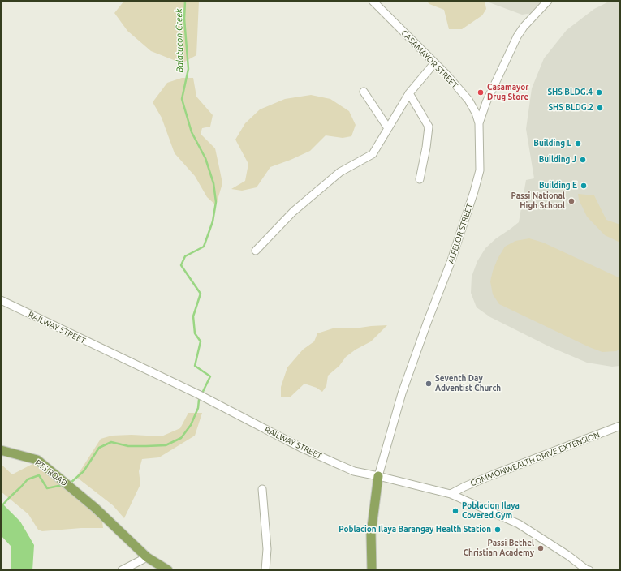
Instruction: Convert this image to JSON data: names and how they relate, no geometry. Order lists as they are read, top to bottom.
{
  "streets": {
    "main road": ["PTS ROAD"],
    "street": [
      "CASAMAYOR STREET",
      "ALFELOR STREET",
      "RAILWAY STREET",
      "COMMONWEALTH DRIVE EXTENSION"
    ]
  },
  "crossings": [
    ["CASAMAYOR STREET", "ALFELOR STREET"],
    ["ALFELOR STREET", "RAILWAY STREET"],
    ["RAILWAY STREET", "COMMONWEALTH DRIVE EXTENSION"]
  ],
  "water": ["Balatucon Creek"],
  "places": [
    "Casamayor Drug Store",
    "SHS BLDG.4",
    "SHS BLDG.2",
    "Building L",
    "Building J",
    "Building E",
    "Passi National High School",
    "Seventh Day Adventist Church",
    "Poblacion Ilaya Covered Gym",
    "Poblacion Ilaya Barangay Health Station",
    "Passi Bethel Christian Academy"
  ]
}
